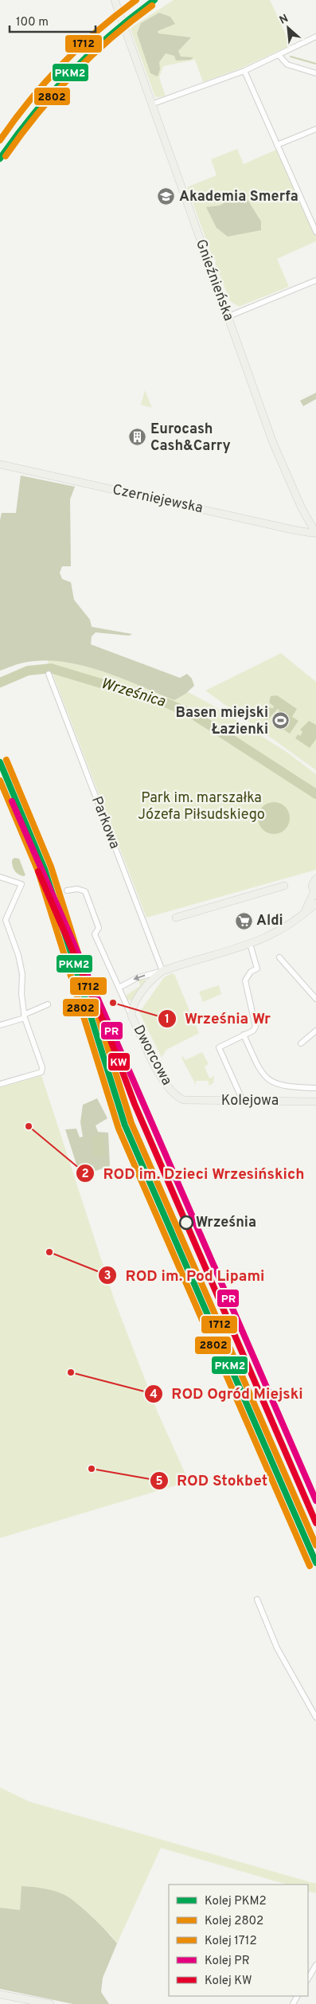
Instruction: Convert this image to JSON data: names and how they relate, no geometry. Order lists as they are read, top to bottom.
{
  "streets": {
    "street": [
      "Gnieźnieńska",
      "Czerniejewska",
      "Parkowa",
      "Dworcowa",
      "Kolejowa"
    ]
  },
  "crossings": [
    ["Gnieźnieńska", "Czerniejewska"],
    ["Dworcowa", "Kolejowa"]
  ],
  "water": ["Wrześnica"],
  "parks": ["Park im. marszałka Józefa Piłsudskiego"],
  "places": {
    "school or university": ["Akademia Smerfa"],
    "building": ["Eurocash Cash&Carry"],
    "sports": ["Basen miejski Łazienki"],
    "supermarket": ["Aldi"],
    "other": [
      "Września Wr",
      "ROD im. Dzieci Wrzesińskich",
      "Września",
      "ROD im. Pod Lipami",
      "ROD Ogród Miejski",
      "ROD Stokbet"
    ]
  },
  "lines": [
    "rail line PKM2",
    "rail line 1712",
    "rail line 2802",
    "rail line PR",
    "rail line KW"
  ],
  "legend": [
    "Kolej PKM2",
    "Kolej 2802",
    "Kolej 1712",
    "Kolej PR",
    "Kolej KW"
  ],
  "scale_bar": "100 m",
  "north": "top left"
}
